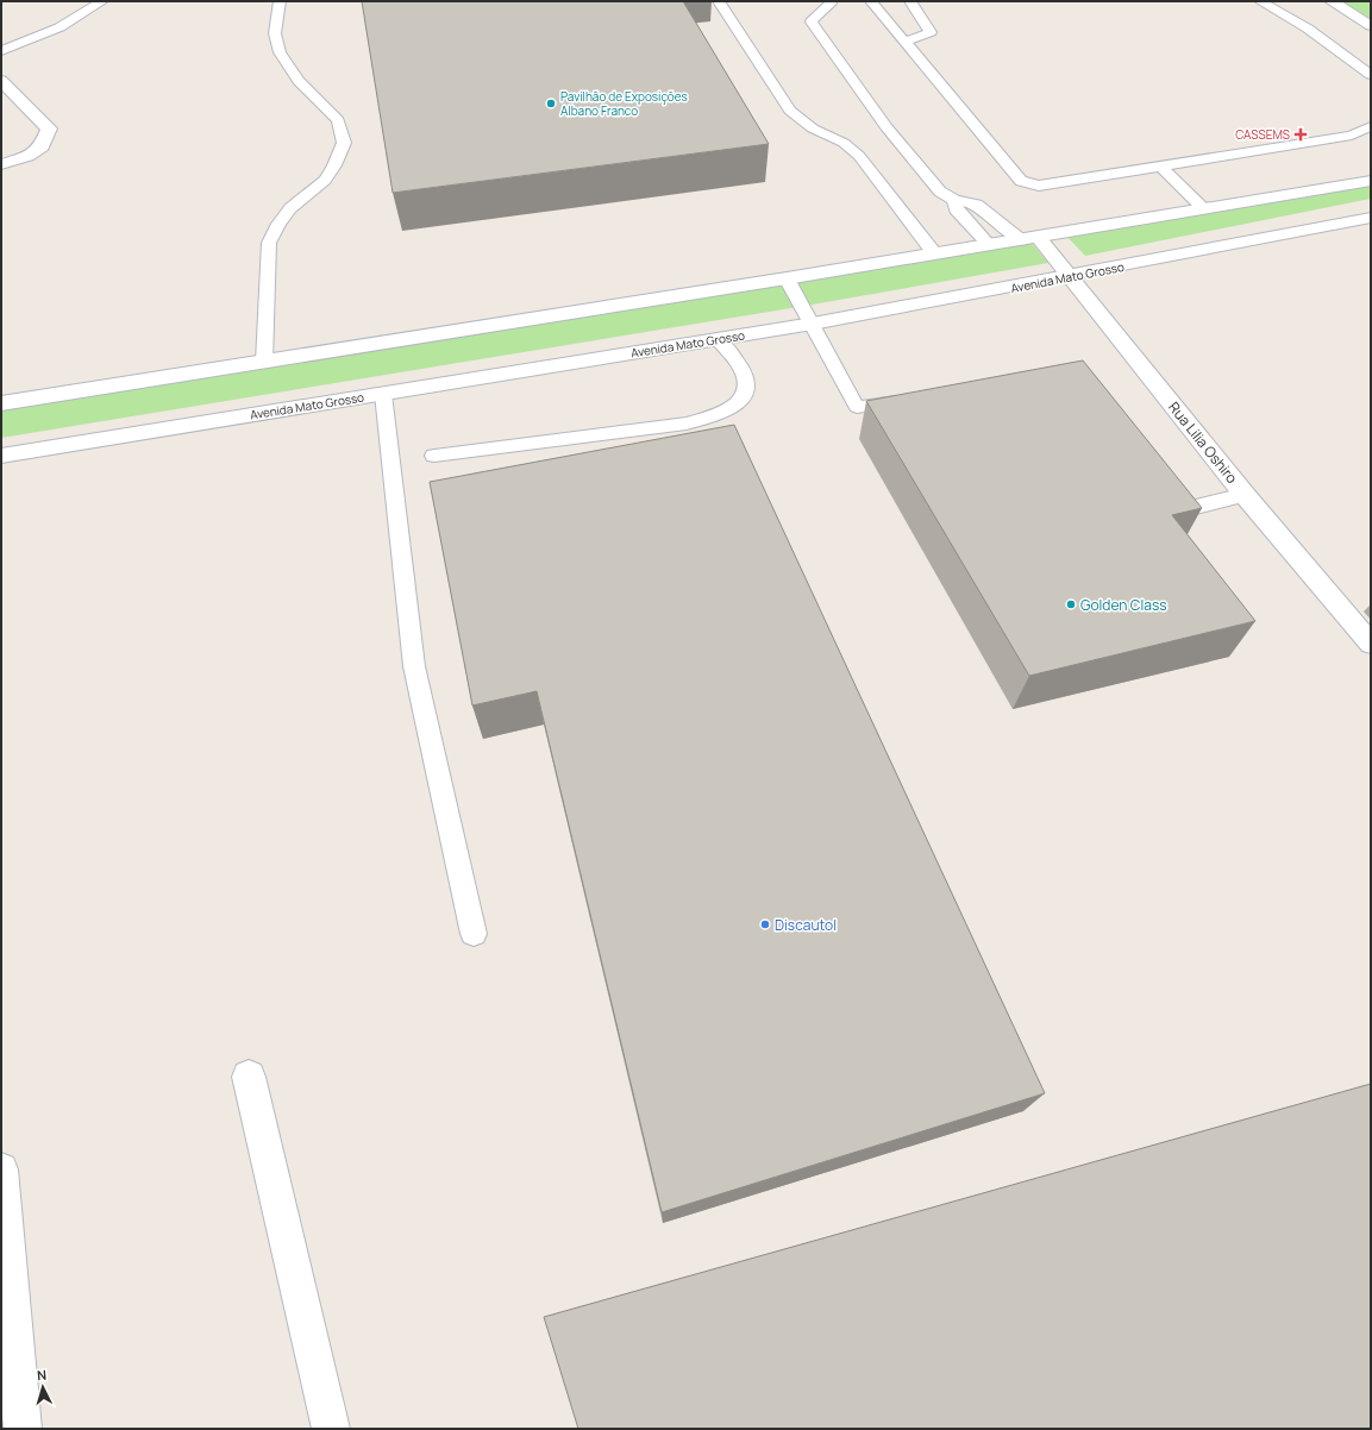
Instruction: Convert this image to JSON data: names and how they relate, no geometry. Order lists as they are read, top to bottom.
{
  "streets": {
    "main road": ["Avenida Mato Grosso", "Rua Lilia Oshiro"]
  },
  "crossings": [
    ["Avenida Mato Grosso", "Rua Lilia Oshiro"]
  ],
  "places": {
    "other": ["Pavilhão de Exposições Albano Franco", "Golden Class", "Discautol"],
    "health": ["CASSEMS"]
  },
  "north": "top"
}
